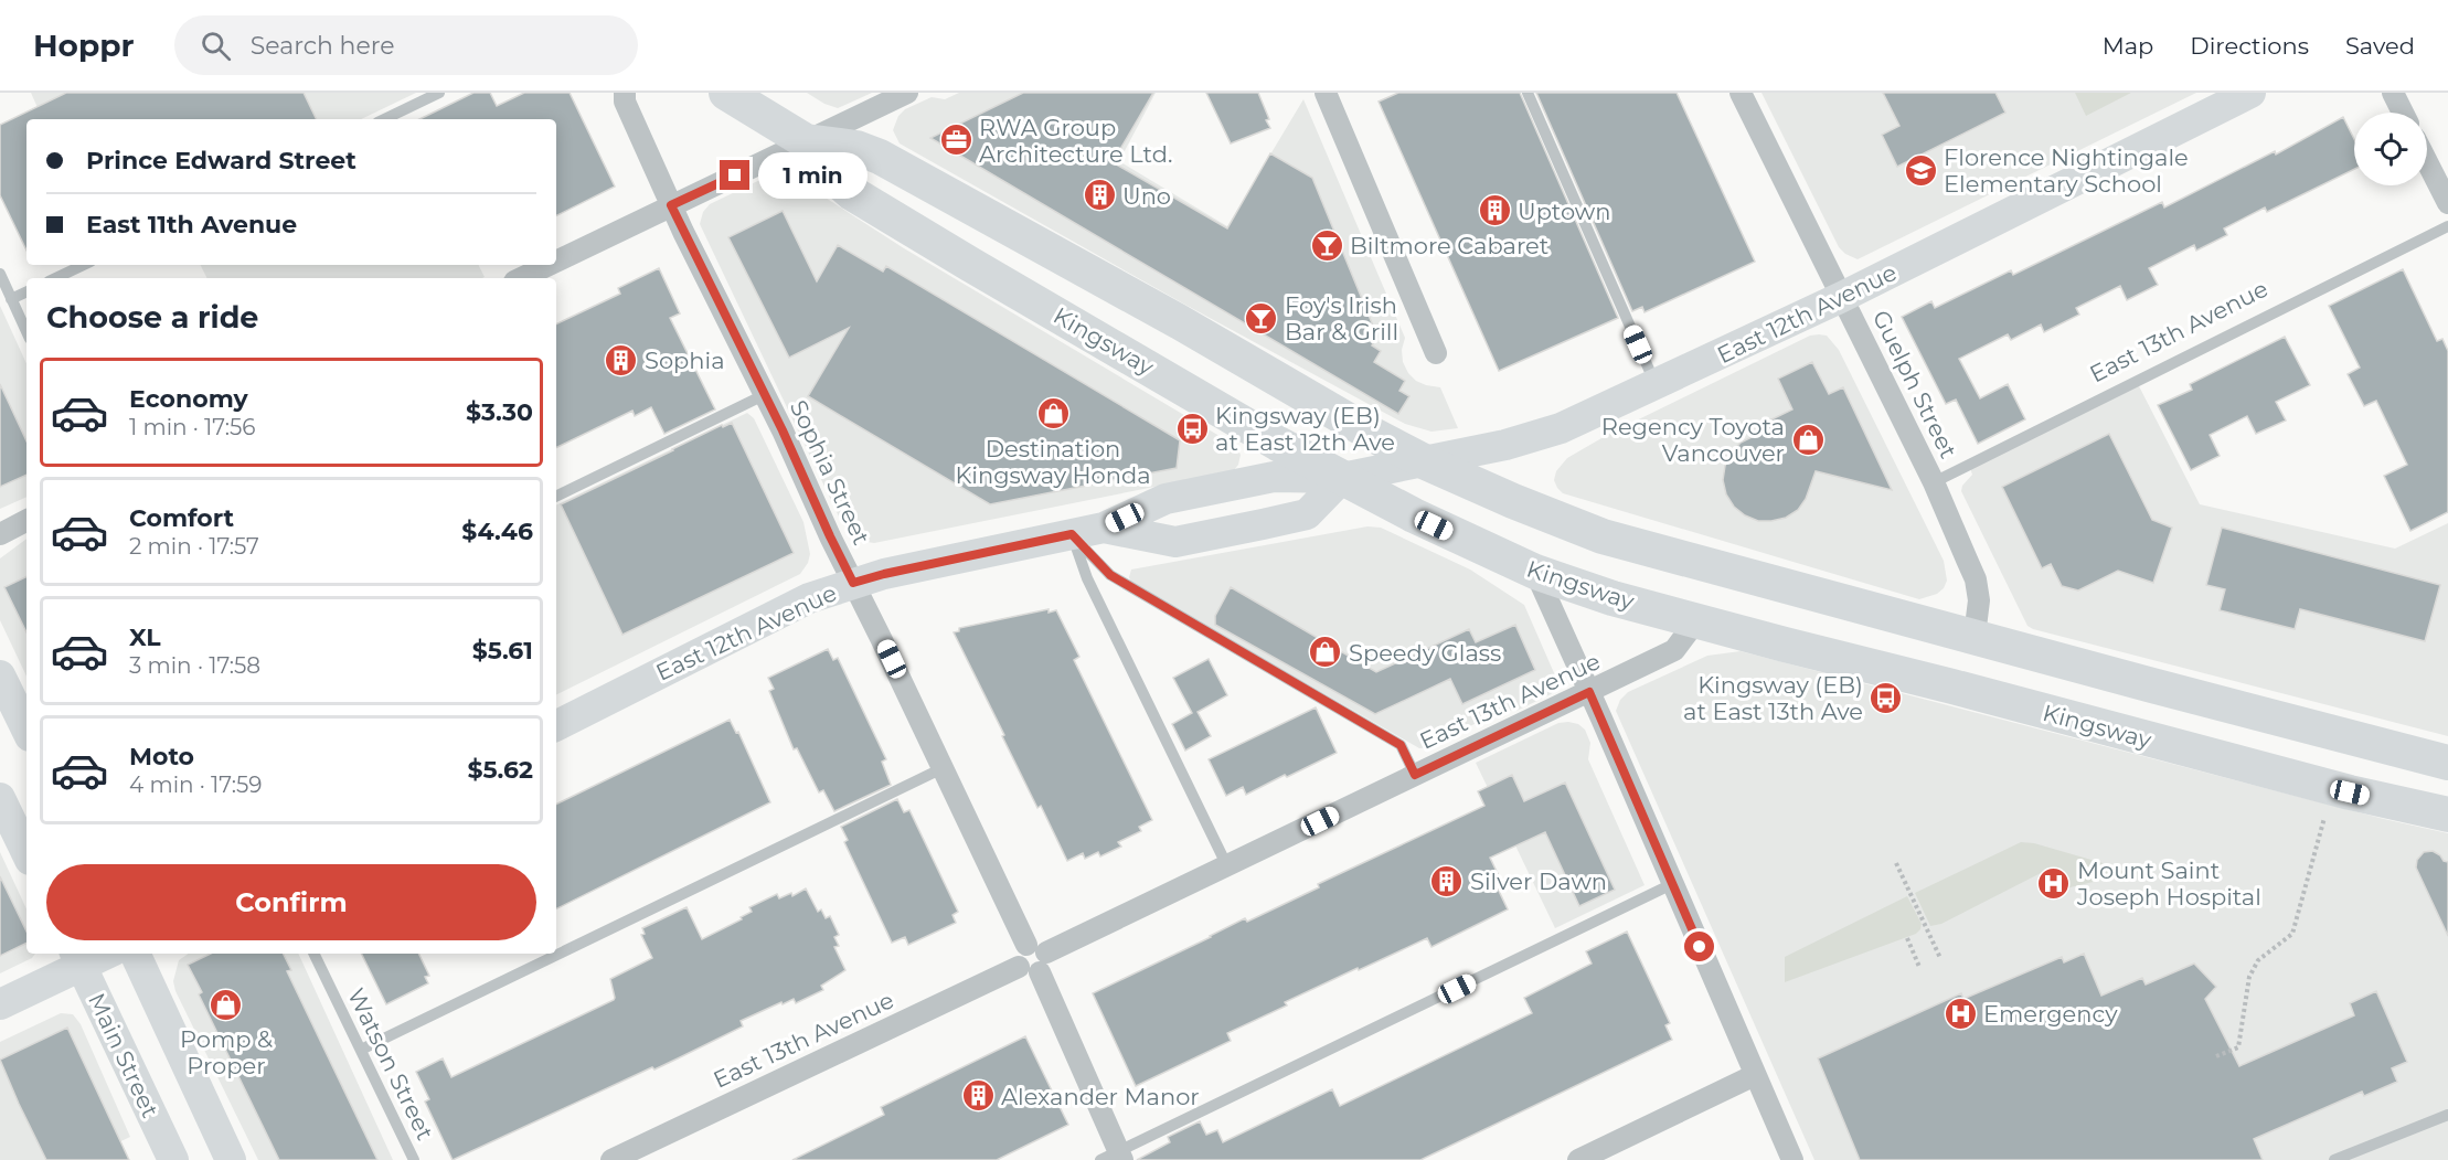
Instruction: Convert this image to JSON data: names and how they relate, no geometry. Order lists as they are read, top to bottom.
{
  "streets": {
    "main road": ["Kingsway"],
    "street": [
      "East 12th Avenue",
      "East 13th Avenue",
      "Guelph Street",
      "Sophia Street",
      "Main Street"
    ],
    "lane": ["Watson Street"]
  },
  "crossings": [
    ["East 12th Avenue", "Kingsway"],
    ["East 12th Avenue", "Guelph Street"],
    ["East 12th Avenue", "Sophia Street"],
    ["East 13th Avenue", "Kingsway"],
    ["East 13th Avenue", "Guelph Street"],
    ["East 13th Avenue", "Sophia Street"],
    ["Kingsway", "Guelph Street"]
  ],
  "places": {
    "office": ["RWA Group Architecture Ltd."],
    "school or university": ["Florence Nightingale Elementary School"],
    "building": [
      "Uno",
      "Uptown",
      "Sophia",
      "Silver Dawn",
      "Alexander Manor"
    ],
    "bar": ["Biltmore Cabaret", "Foy's Irish Bar & Grill"],
    "shop": [
      "Destination Kingsway Honda",
      "Regency Toyota Vancouver",
      "Speedy Glass",
      "Pomp & Proper"
    ],
    "bus stop": ["Kingsway (EB) at East 12th Ave", "Kingsway (EB) at East 13th Ave"],
    "hospital": ["Mount Saint Joseph Hospital", "Emergency"]
  },
  "page": {
    "header": "Hoppr",
    "search": "Search here",
    "nav": ["Map", "Directions", "Saved"],
    "banner": ["Prince Edward Street", "East 11th Avenue"],
    "bubble": "1 min",
    "heading": "Choose a ride",
    "list": [
      {
        "name": "Economy",
        "note": "1 min · 17:56",
        "value": "$3.30"
      },
      {
        "name": "Comfort",
        "note": "2 min · 17:57",
        "value": "$4.46"
      },
      {
        "name": "XL",
        "note": "3 min · 17:58",
        "value": "$5.61"
      },
      {
        "name": "Moto",
        "note": "4 min · 17:59",
        "value": "$5.62"
      }
    ],
    "buttons": "Confirm"
  }
}
